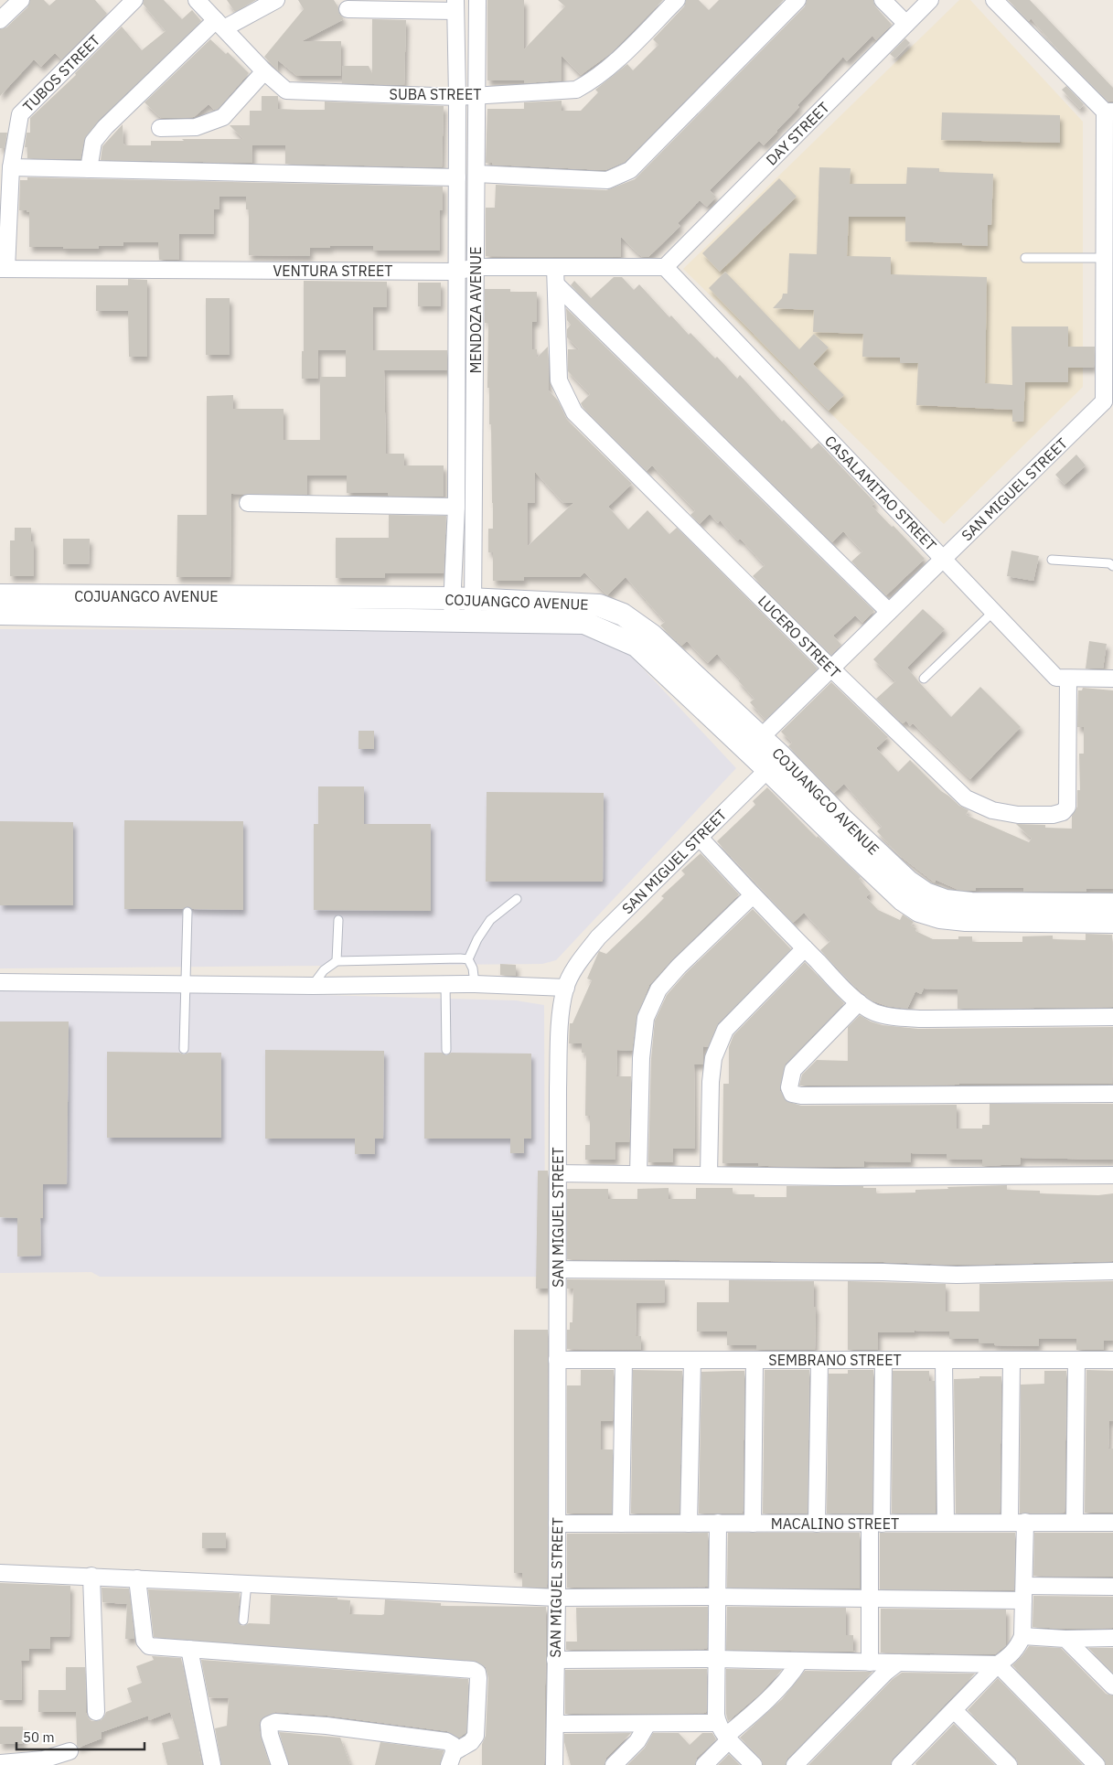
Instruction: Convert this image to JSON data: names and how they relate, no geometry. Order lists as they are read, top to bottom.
{
  "streets": {
    "main road": ["COJUANGCO AVENUE"],
    "street": [
      "TUBOS STREET",
      "SUBA STREET",
      "DAY STREET",
      "VENTURA STREET",
      "MENDOZA AVENUE",
      "SAN MIGUEL STREET",
      "CASALAMITAO STREET",
      "LUCERO STREET",
      "SEMBRANO STREET",
      "MACALINO STREET"
    ]
  },
  "crossings": [
    ["TUBOS STREET", "VENTURA STREET"],
    ["SUBA STREET", "MENDOZA AVENUE"],
    ["DAY STREET", "VENTURA STREET"],
    ["DAY STREET", "CASALAMITAO STREET"],
    ["VENTURA STREET", "MENDOZA AVENUE"],
    ["VENTURA STREET", "CASALAMITAO STREET"],
    ["VENTURA STREET", "LUCERO STREET"],
    ["MENDOZA AVENUE", "COJUANGCO AVENUE"],
    ["SAN MIGUEL STREET", "CASALAMITAO STREET"],
    ["SAN MIGUEL STREET", "COJUANGCO AVENUE"],
    ["SAN MIGUEL STREET", "LUCERO STREET"],
    ["SAN MIGUEL STREET", "SEMBRANO STREET"],
    ["SAN MIGUEL STREET", "MACALINO STREET"],
    ["CASALAMITAO STREET", "LUCERO STREET"]
  ],
  "scale_bar": "50 m"
}
